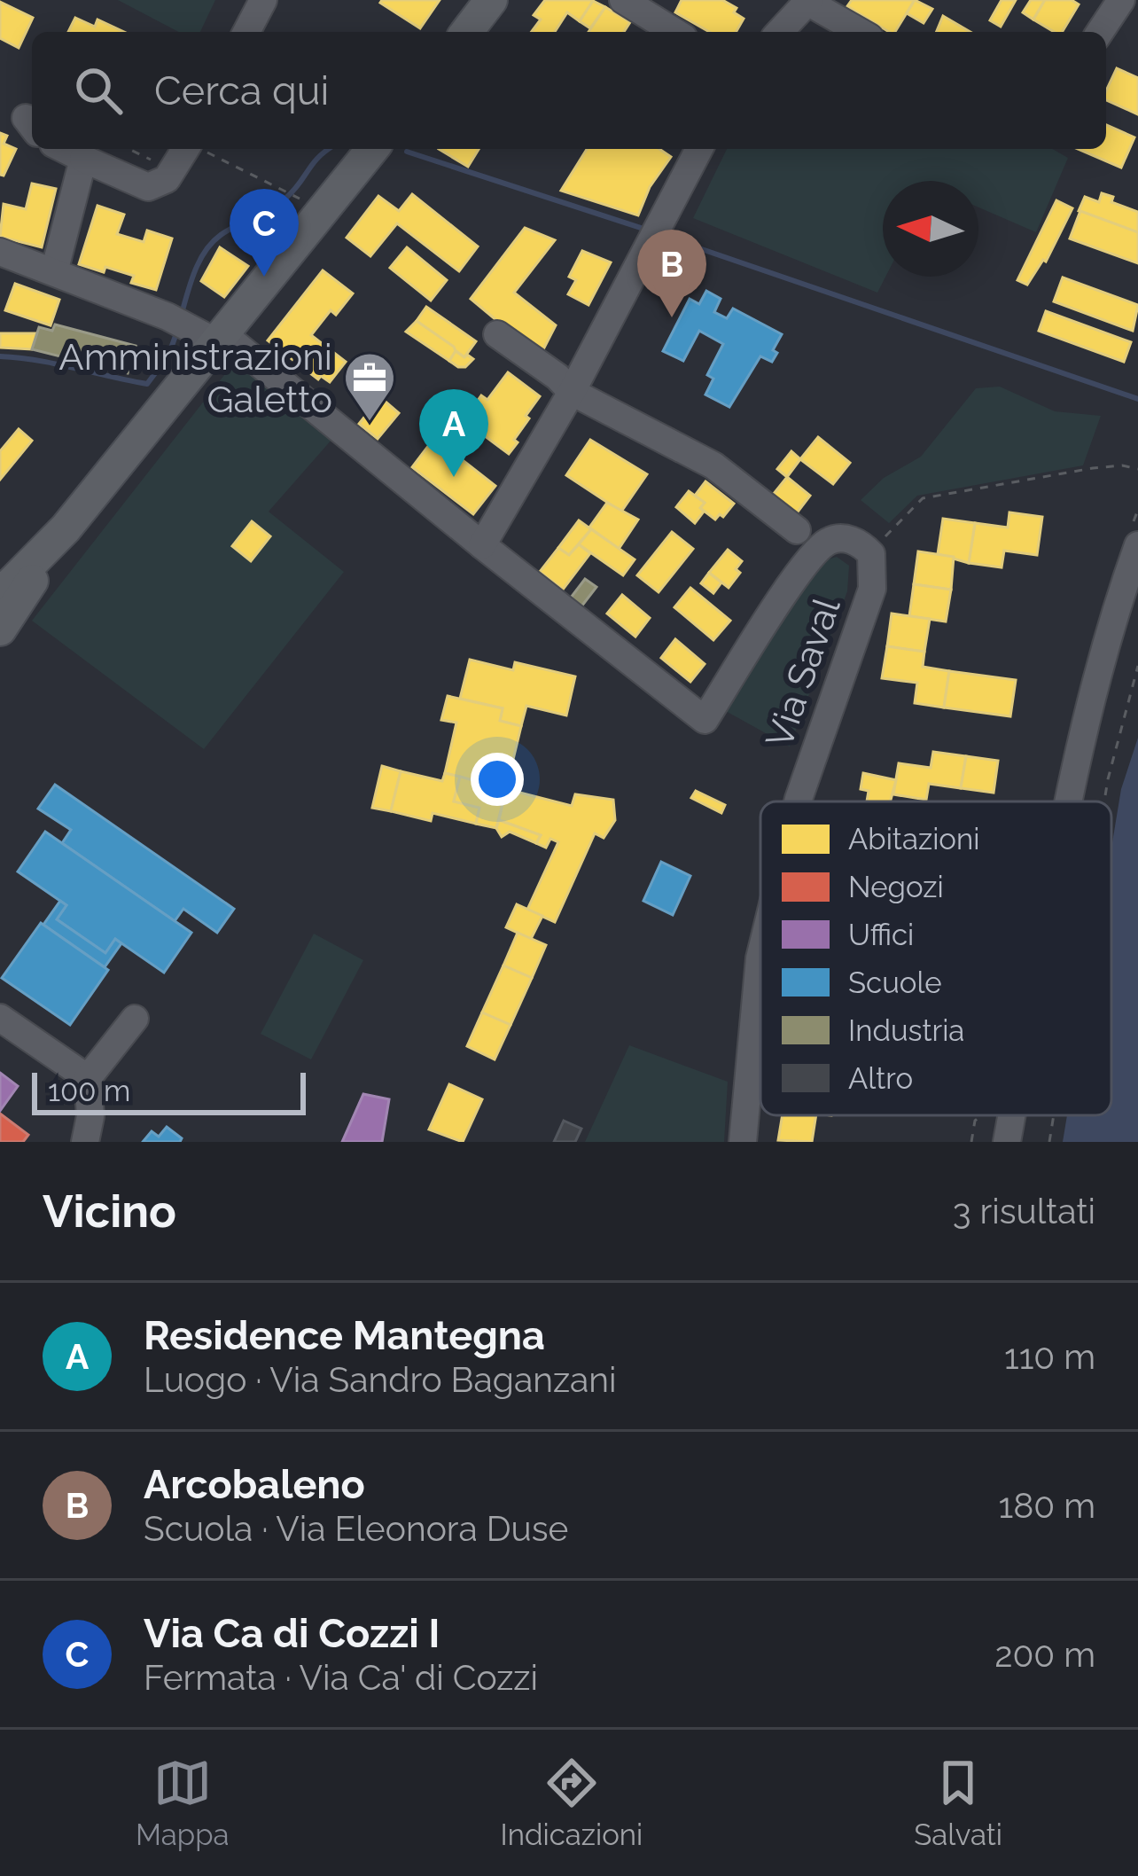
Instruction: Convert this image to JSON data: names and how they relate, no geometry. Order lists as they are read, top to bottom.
{
  "streets": {
    "street": ["Via Saval"]
  },
  "places": {
    "office": ["Amministrazioni Galetto"]
  },
  "legend": [
    "Abitazioni",
    "Negozi",
    "Uffici",
    "Scuole",
    "Industria",
    "Altro"
  ],
  "scale_bar": "100 m",
  "north": "left",
  "page": {
    "search": "Cerca qui",
    "pins": ["C", "B", "A"],
    "scale": "100 m",
    "heading": ["Vicino", "3 risultati"],
    "list": [
      {
        "mark": "A",
        "name": "Residence Mantegna",
        "note": "Luogo · Via Sandro Baganzani",
        "value": "110 m"
      },
      {
        "mark": "B",
        "name": "Arcobaleno",
        "note": "Scuola · Via Eleonora Duse",
        "value": "180 m"
      },
      {
        "mark": "C",
        "name": "Via Ca di Cozzi I",
        "note": "Fermata · Via Ca' di Cozzi",
        "value": "200 m"
      }
    ],
    "nav": ["Mappa", "Indicazioni", "Salvati"]
  }
}
